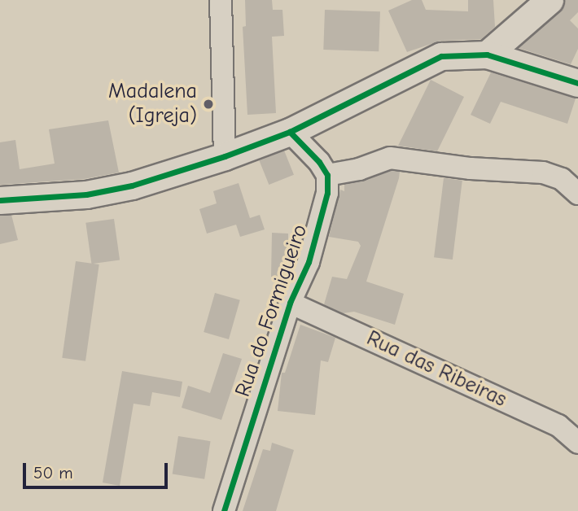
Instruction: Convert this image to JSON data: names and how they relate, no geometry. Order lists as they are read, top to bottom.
{
  "streets": {
    "street": ["Rua do Formigueiro", "Rua das Ribeiras"]
  },
  "crossings": [
    ["Rua do Formigueiro", "Rua das Ribeiras"]
  ],
  "places": ["Madalena (Igreja)"],
  "scale_bar": "50 m"
}
